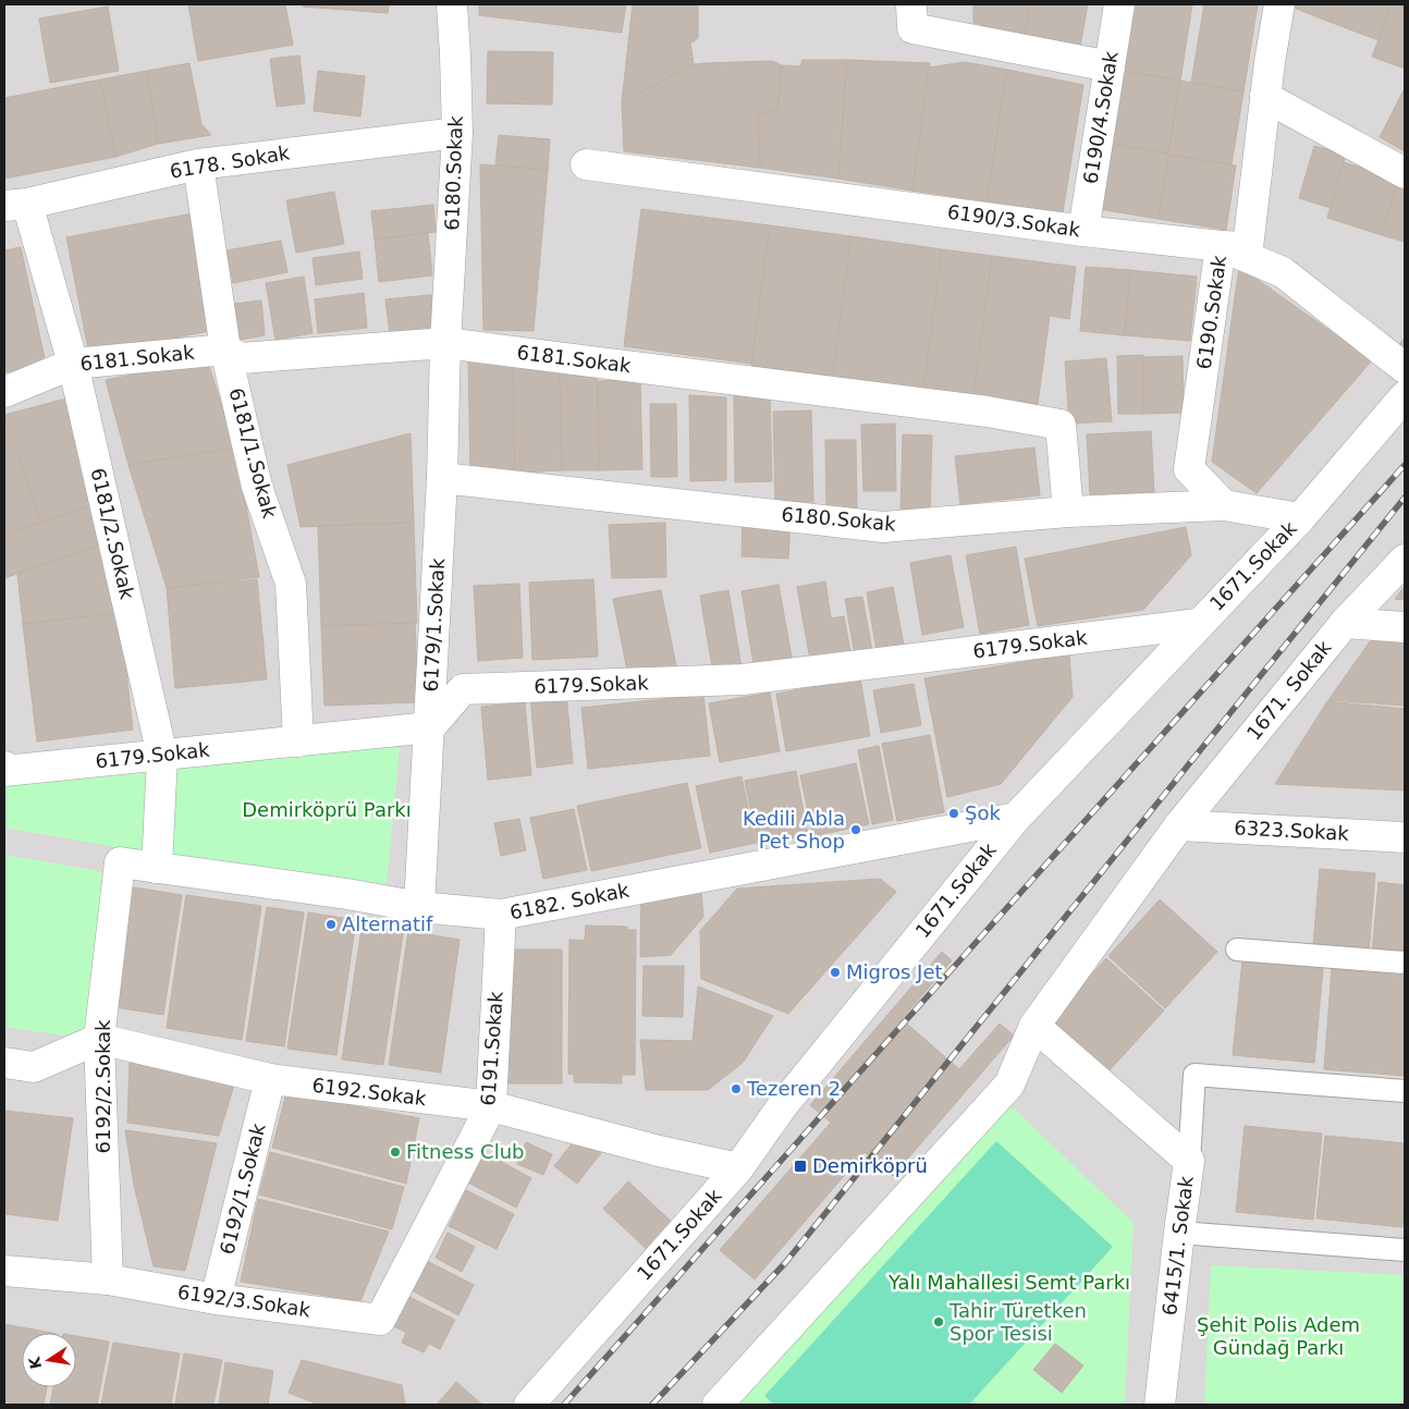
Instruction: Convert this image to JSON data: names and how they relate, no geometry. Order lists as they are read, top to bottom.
{
  "streets": {
    "street": [
      "6190/4.Sokak",
      "6178. Sokak",
      "6180.Sokak",
      "6190/3.Sokak",
      "6190.Sokak",
      "6181.Sokak",
      "6181/1.Sokak",
      "6181/2.Sokak",
      "1671.Sokak",
      "6179/1.Sokak",
      "6179.Sokak",
      "1671. Sokak",
      "6323.Sokak",
      "6182. Sokak",
      "6191.Sokak",
      "6192/2.Sokak",
      "6192.Sokak",
      "6192/1.Sokak",
      "6415/1. Sokak",
      "6192/3.Sokak"
    ]
  },
  "crossings": [
    ["6190/4.Sokak", "6190/3.Sokak"],
    ["6178. Sokak", "6180.Sokak"],
    ["6178. Sokak", "6181/1.Sokak"],
    ["6178. Sokak", "6181/2.Sokak"],
    ["6180.Sokak", "6190.Sokak"],
    ["6180.Sokak", "6181.Sokak"],
    ["6180.Sokak", "1671.Sokak"],
    ["6180.Sokak", "6179/1.Sokak"],
    ["6190/3.Sokak", "6190.Sokak"],
    ["6181.Sokak", "6181/1.Sokak"],
    ["6181.Sokak", "6181/2.Sokak"],
    ["6181.Sokak", "6179/1.Sokak"],
    ["6181/1.Sokak", "6179.Sokak"],
    ["6181/2.Sokak", "6179.Sokak"],
    ["6181/2.Sokak", "6182. Sokak"],
    ["1671.Sokak", "6179.Sokak"],
    ["1671.Sokak", "6182. Sokak"],
    ["1671.Sokak", "6192.Sokak"],
    ["6179/1.Sokak", "6179.Sokak"],
    ["6179/1.Sokak", "6182. Sokak"],
    ["1671. Sokak", "6323.Sokak"],
    ["6182. Sokak", "6191.Sokak"],
    ["6182. Sokak", "6192/2.Sokak"],
    ["6191.Sokak", "6192.Sokak"],
    ["6191.Sokak", "6192/3.Sokak"],
    ["6192/2.Sokak", "6192.Sokak"],
    ["6192/2.Sokak", "6192/3.Sokak"],
    ["6192.Sokak", "6192/1.Sokak"],
    ["6192/1.Sokak", "6192/3.Sokak"]
  ],
  "parks": ["Demirköprü Parkı", "Yalı Mahallesi Semt Parkı", "Şehit Polis Adem Gündağ Parkı"],
  "places": {
    "other": [
      "Şok",
      "Kedili Abla Pet Shop",
      "Alternatif",
      "Migros Jet",
      "Tezeren 2",
      "Fitness Club",
      "Tahir Türetken Spor Tesisi"
    ],
    "transit": ["Demirköprü"]
  },
  "north": "left"
}
